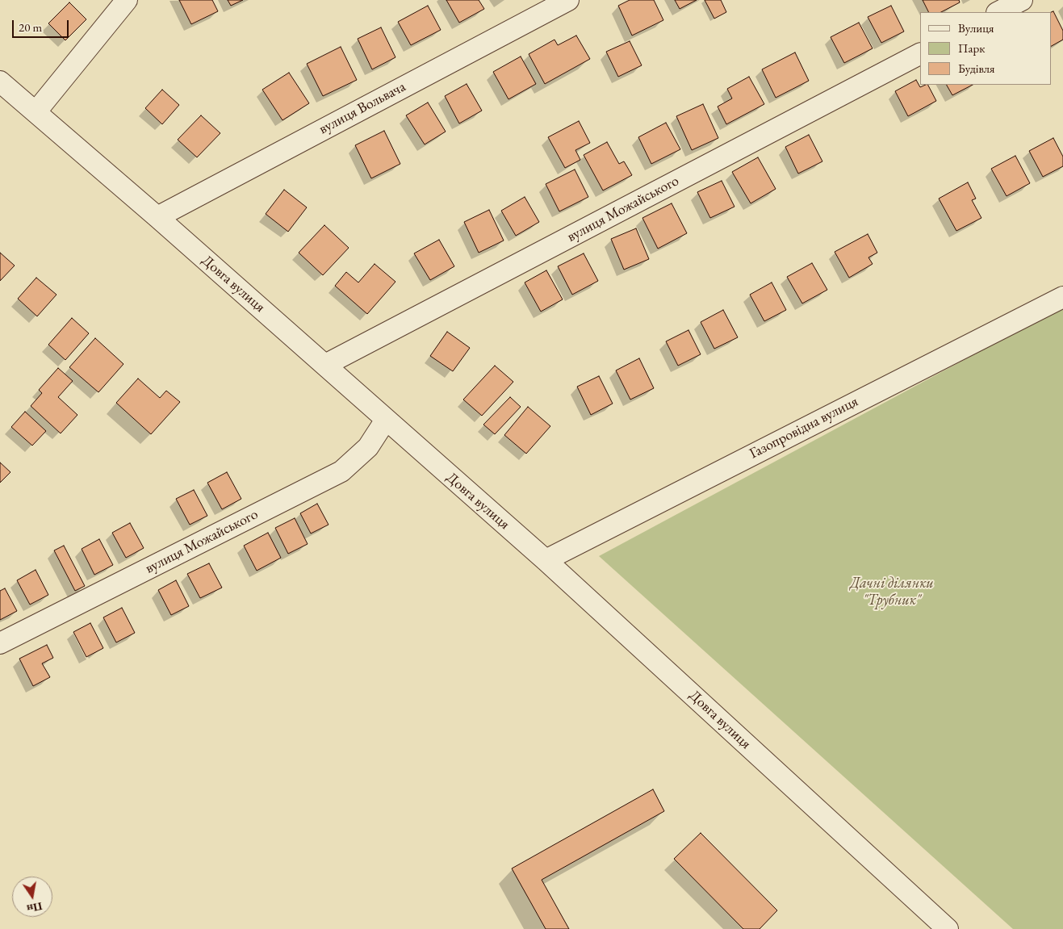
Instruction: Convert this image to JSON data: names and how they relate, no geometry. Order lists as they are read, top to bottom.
{
  "streets": {
    "street": [
      "вулиця Вольвача",
      "вулиця Можайського",
      "Довга вулиця",
      "Газопровідна вулиця"
    ]
  },
  "crossings": [
    ["вулиця Вольвача", "Довга вулиця"],
    ["вулиця Можайського", "Довга вулиця"],
    ["Довга вулиця", "Газопровідна вулиця"]
  ],
  "parks": ["Дачні ділянки \"Трубник\""],
  "legend": ["Вулиця", "Парк", "Будівля"],
  "scale_bar": "20 m",
  "north": "bottom"
}
